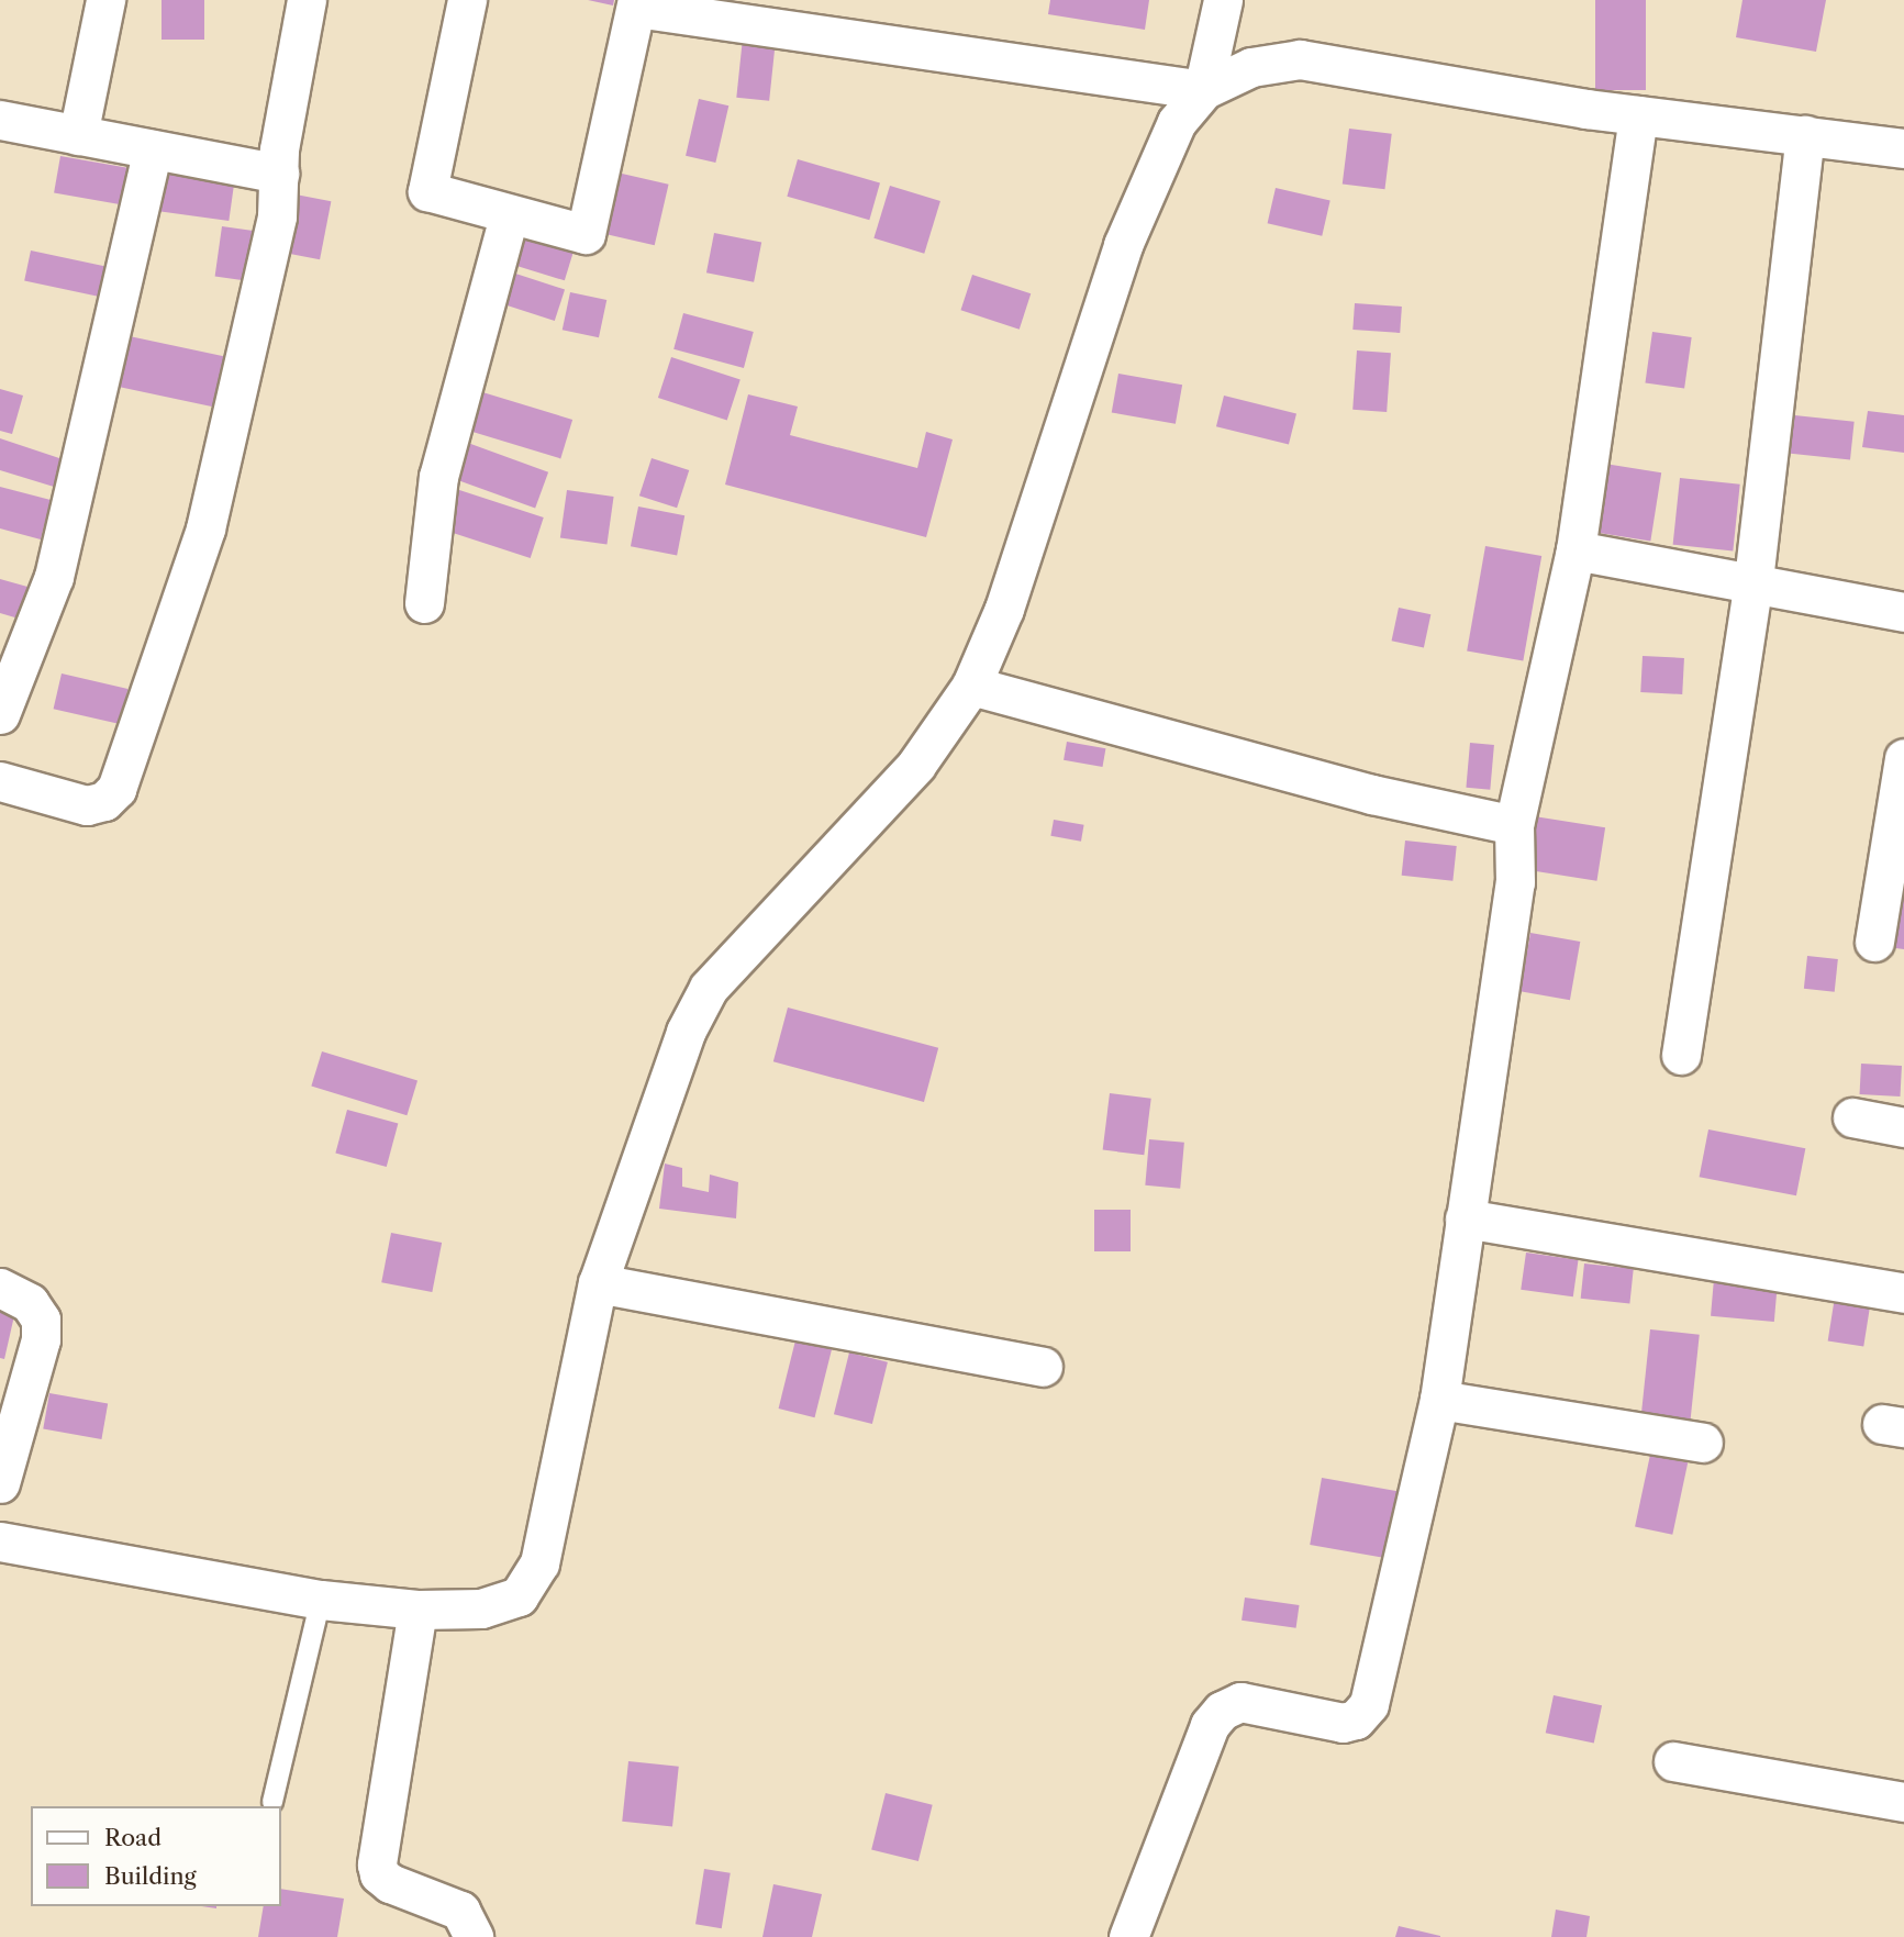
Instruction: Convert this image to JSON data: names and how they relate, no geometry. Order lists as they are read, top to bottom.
{
  "legend": ["Road", "Building"]
}
